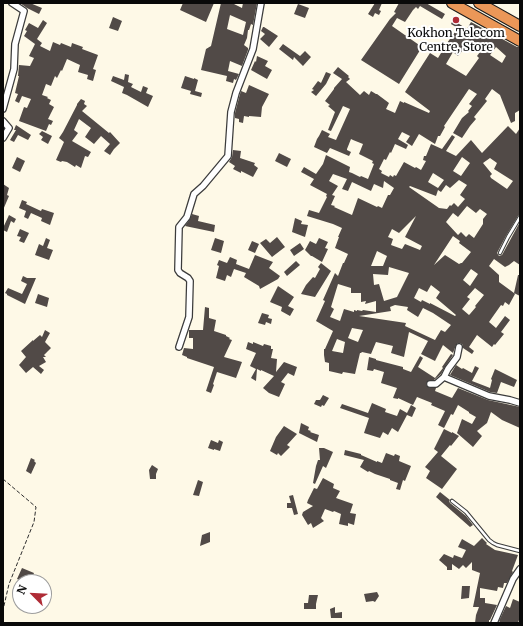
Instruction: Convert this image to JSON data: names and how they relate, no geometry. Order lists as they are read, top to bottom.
{
  "places": ["Kokhon Telecom Centre, Store"],
  "north": "top left"
}
